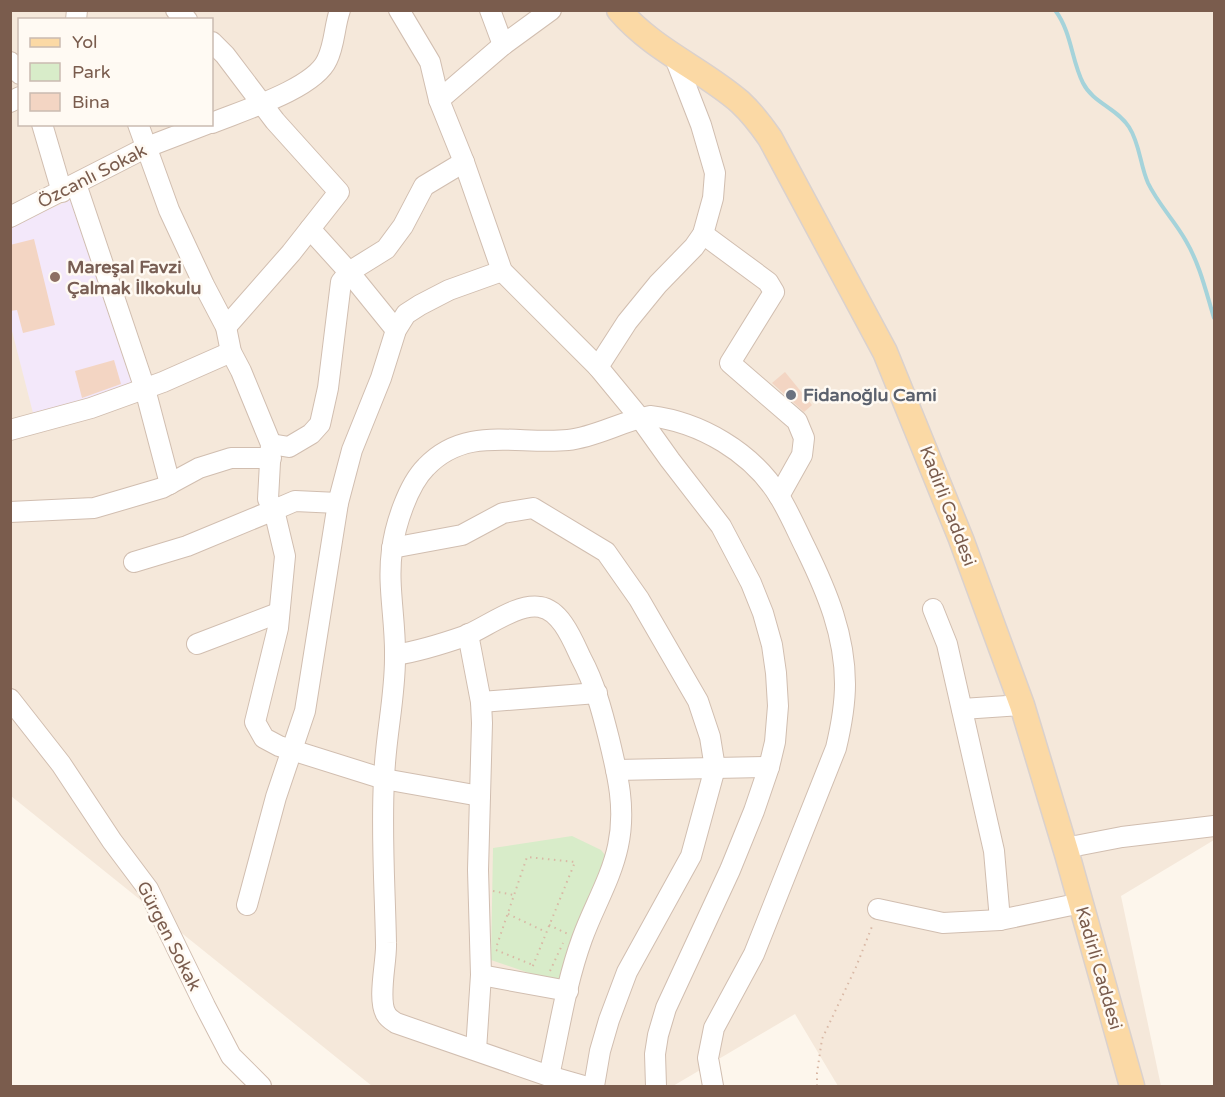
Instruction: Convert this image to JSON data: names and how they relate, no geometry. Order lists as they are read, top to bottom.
{
  "streets": {
    "main road": ["Kadirli Caddesi"],
    "street": ["Özcanlı Sokak", "Gürgen Sokak"]
  },
  "places": ["Mareşal Favzi Çalmak İlkokulu", "Fidanoğlu Cami"],
  "legend": ["Yol", "Park", "Bina"]
}
